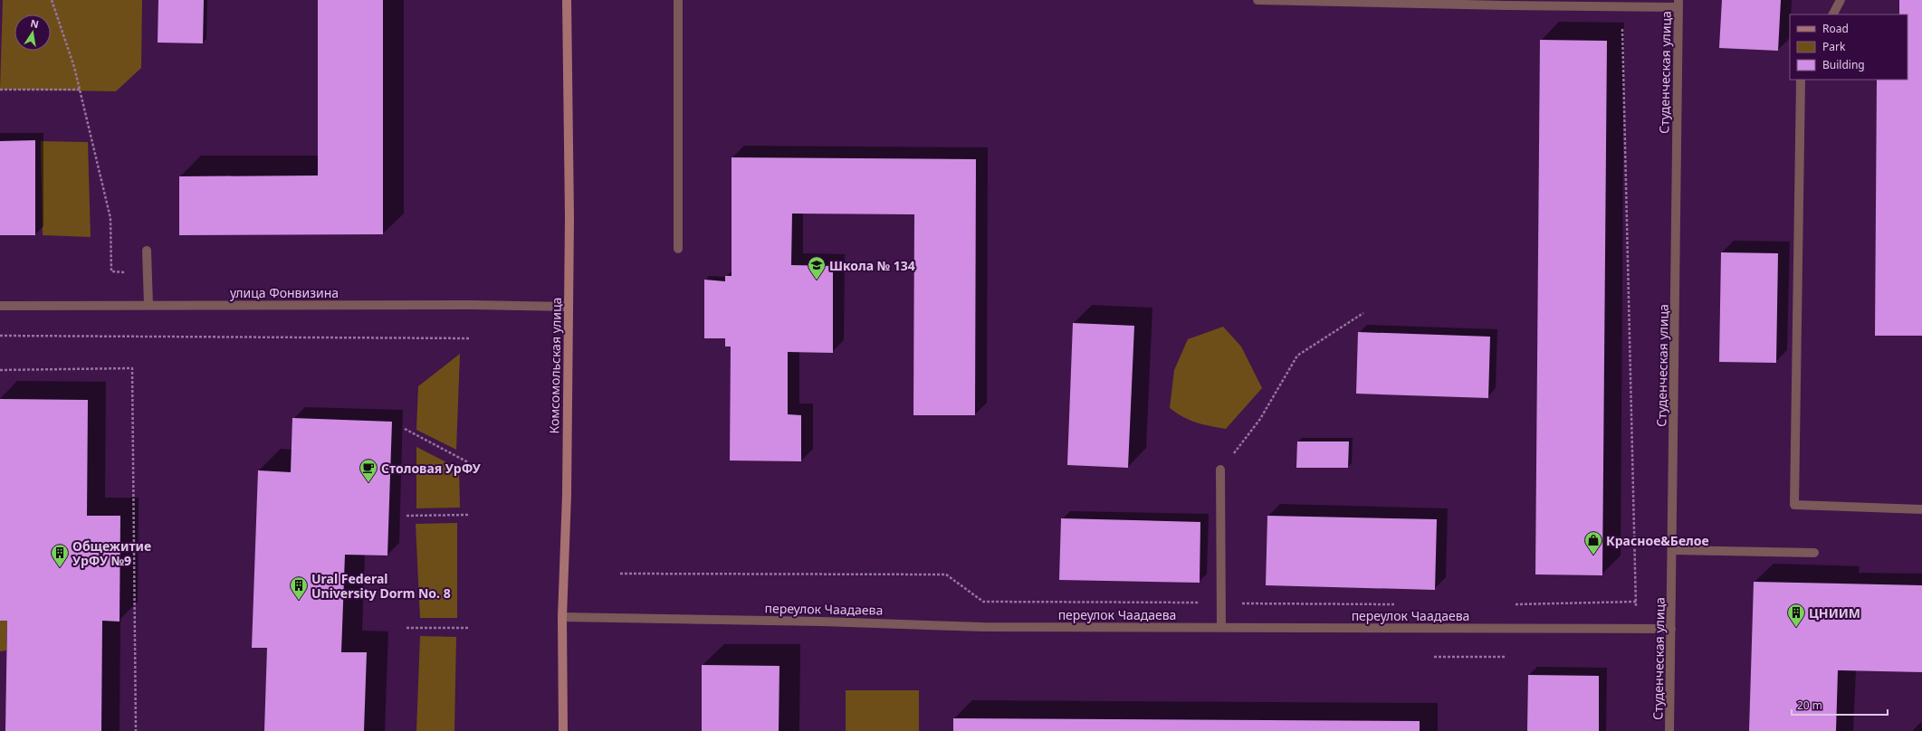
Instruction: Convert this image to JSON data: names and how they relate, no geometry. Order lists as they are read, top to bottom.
{
  "streets": {
    "main road": ["Комсомольская улица"],
    "street": ["Студенческая улица", "улица Фонвизина", "переулок Чаадаева"]
  },
  "crossings": [
    ["Студенческая улица", "переулок Чаадаева"],
    ["улица Фонвизина", "Комсомольская улица"],
    ["Комсомольская улица", "переулок Чаадаева"]
  ],
  "places": {
    "school or university": ["Школа № 134"],
    "cafe": ["Столовая УрФУ"],
    "shop": ["Красное&Белое"],
    "building": ["Общежитие УрФУ №9", "Ural Federal University Dorm No. 8", "ЦНИИМ"]
  },
  "legend": ["Road", "Park", "Building"],
  "scale_bar": "20 m",
  "north": "top"
}
